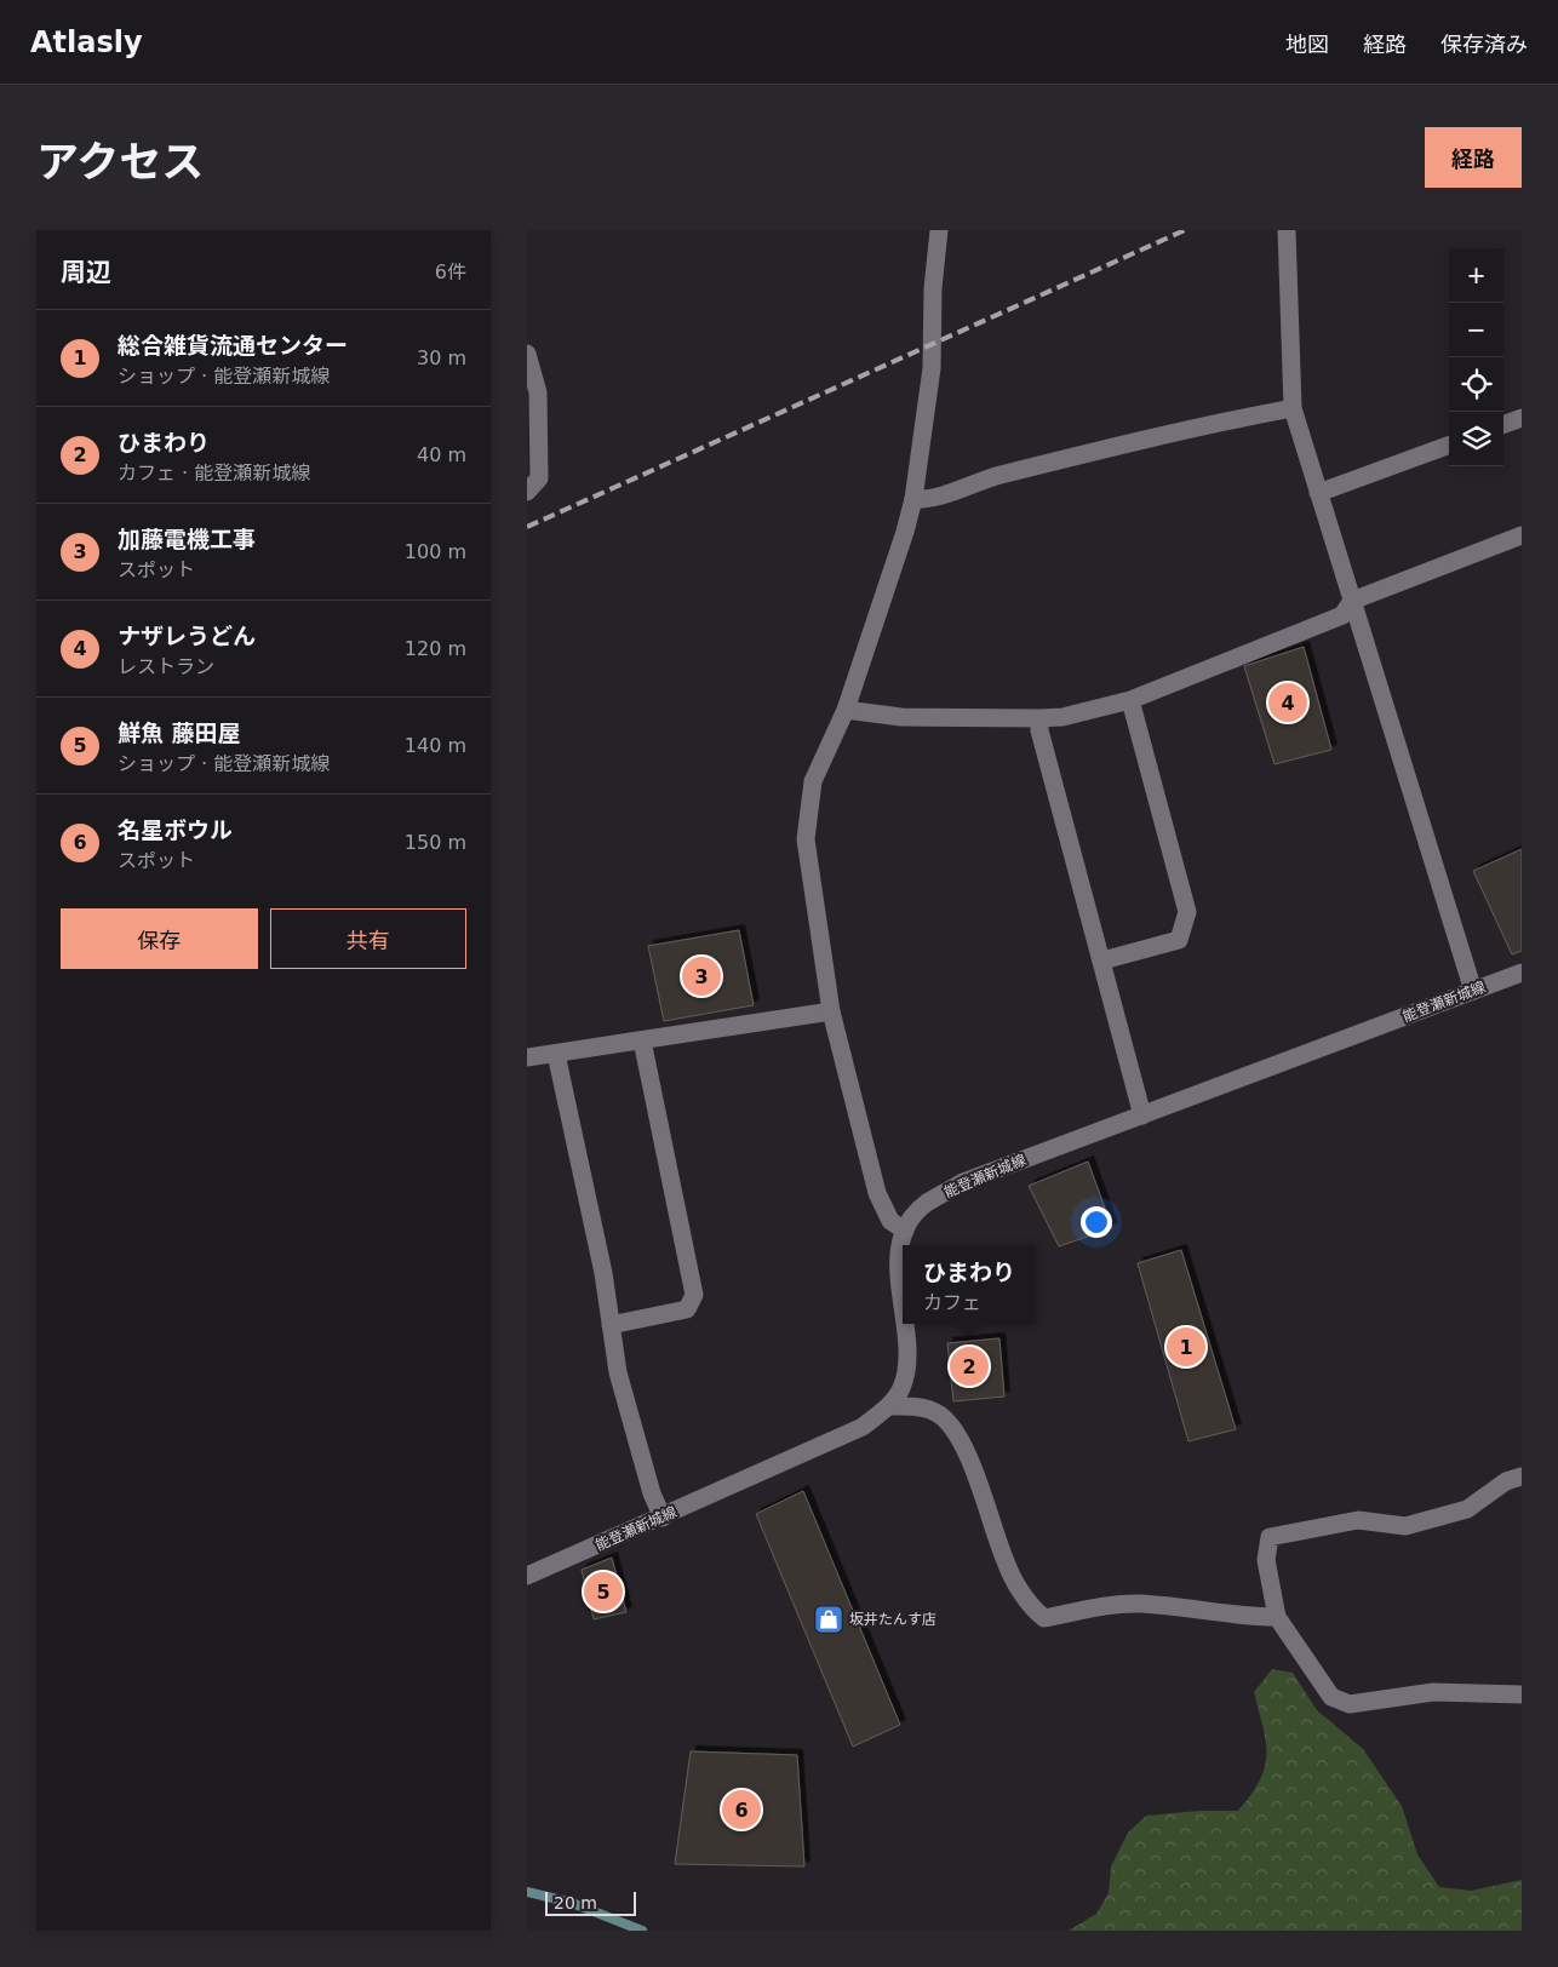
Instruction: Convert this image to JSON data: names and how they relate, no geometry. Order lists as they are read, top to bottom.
{
  "streets": {
    "street": ["能登瀬新城線"]
  },
  "places": {
    "shop": ["坂井たんす店"]
  },
  "scale_bar": "20 m",
  "page": {
    "header": "Atlasly",
    "nav": ["地図", "経路", "保存済み"],
    "title": "アクセス",
    "buttons": [
      "経路",
      ["保存", "共有"]
    ],
    "heading": ["周辺", "6件"],
    "map_buttons": ["+", "−"],
    "list": [
      {
        "mark": "1",
        "name": "総合雑貨流通センター",
        "note": "ショップ · 能登瀬新城線",
        "value": "30 m"
      },
      {
        "mark": "2",
        "name": "ひまわり",
        "note": "カフェ · 能登瀬新城線",
        "value": "40 m"
      },
      {
        "mark": "3",
        "name": "加藤電機工事",
        "note": "スポット",
        "value": "100 m"
      },
      {
        "mark": "4",
        "name": "ナザレうどん",
        "note": "レストラン",
        "value": "120 m"
      },
      {
        "mark": "5",
        "name": "鮮魚 藤田屋",
        "note": "ショップ · 能登瀬新城線",
        "value": "140 m"
      },
      {
        "mark": "6",
        "name": "名星ボウル",
        "note": "スポット",
        "value": "150 m"
      }
    ],
    "pins": [
      "4",
      "3",
      "1",
      "2",
      "5",
      "6"
    ],
    "popup": ["ひまわり", "カフェ"],
    "scale": "20 m"
  }
}
